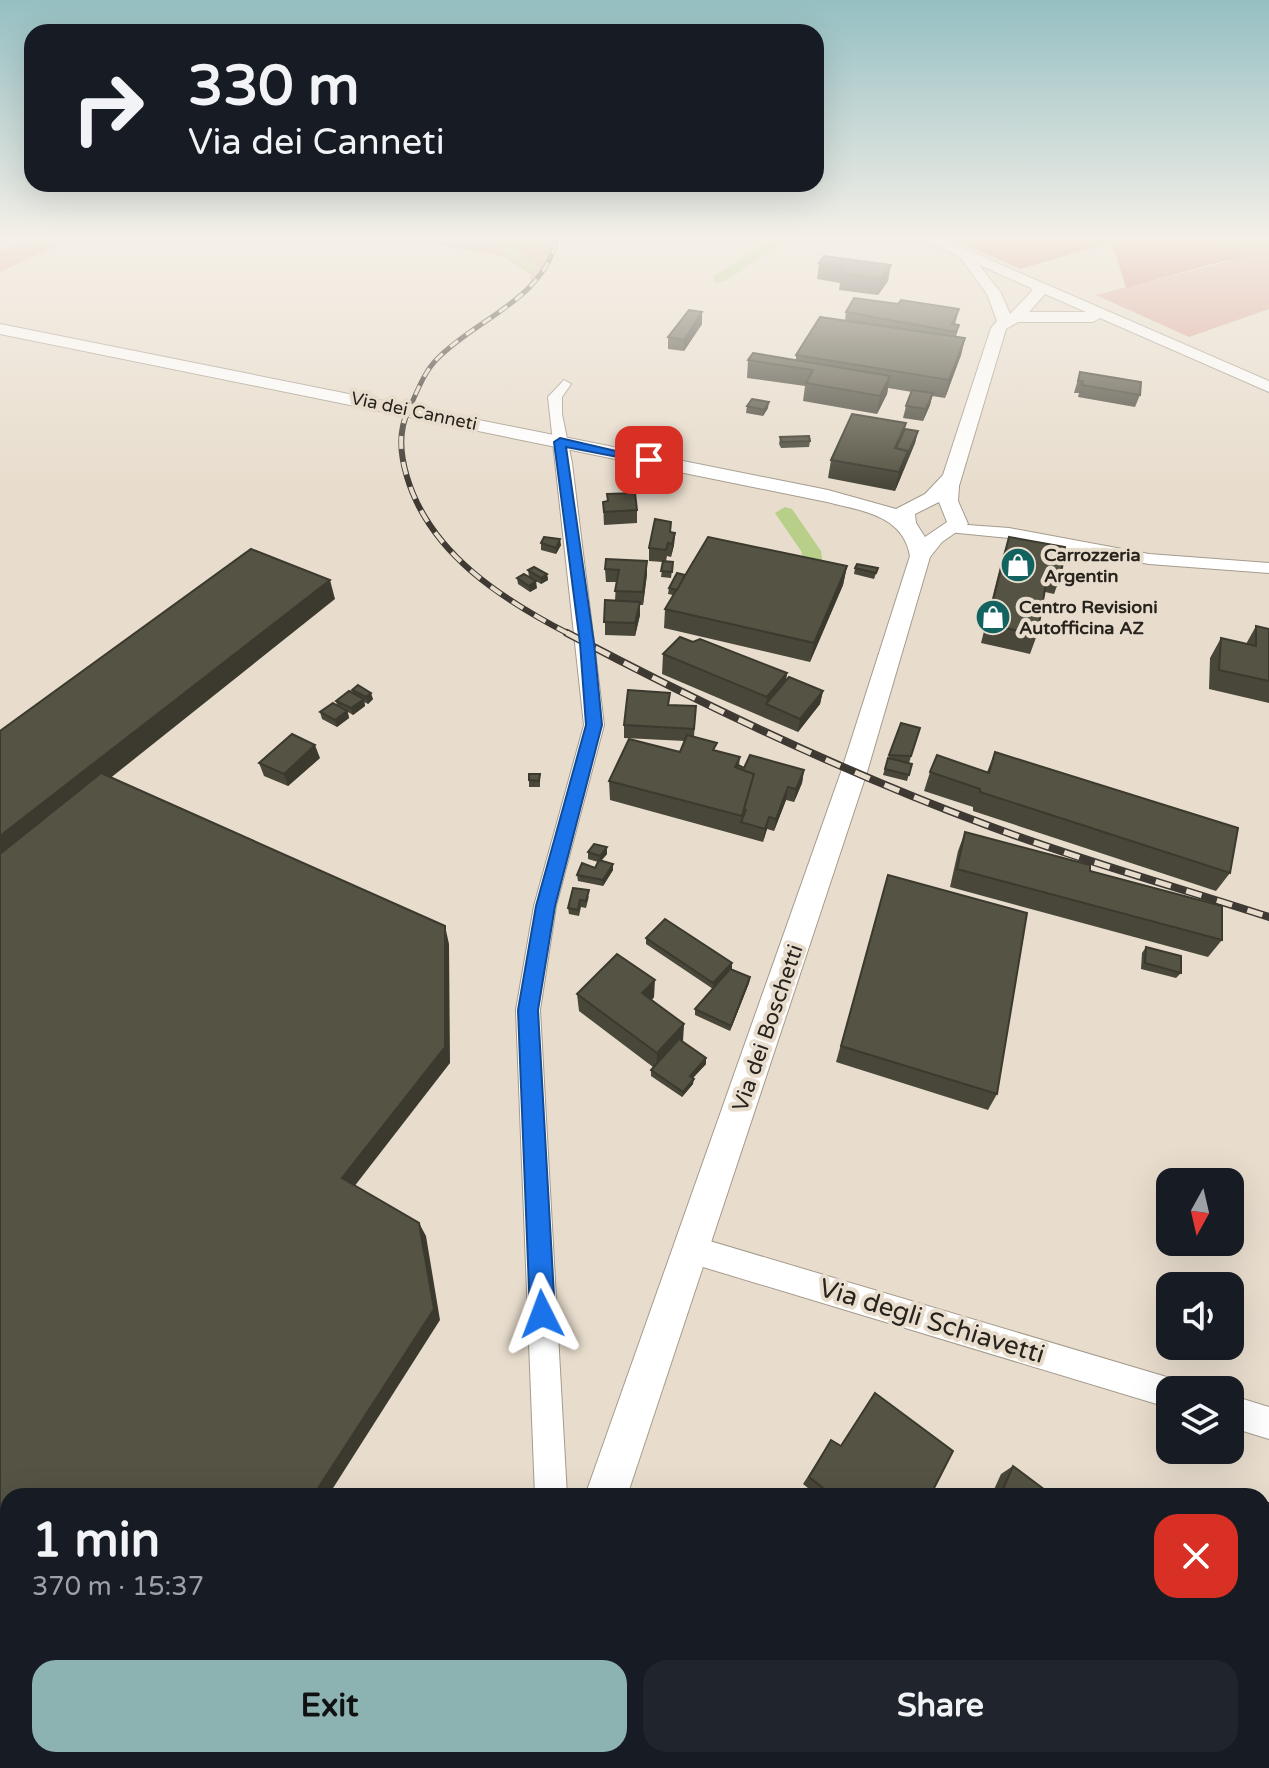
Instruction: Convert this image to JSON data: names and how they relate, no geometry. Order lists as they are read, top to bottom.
{
  "streets": {
    "street": ["Via dei Canneti", "Via dei Boschetti", "Via degli Schiavetti"]
  },
  "crossings": [
    ["Via dei Boschetti", "Via degli Schiavetti"]
  ],
  "places": {
    "shop": ["Carrozzeria Argentin", "Centro Revisioni Autofficina AZ"]
  },
  "north": "bottom",
  "page": {
    "turn": ["330 m", "Via dei Canneti"],
    "heading": ["1 min", "370 m · 15:37"],
    "buttons": ["Exit", "Share"]
  }
}
